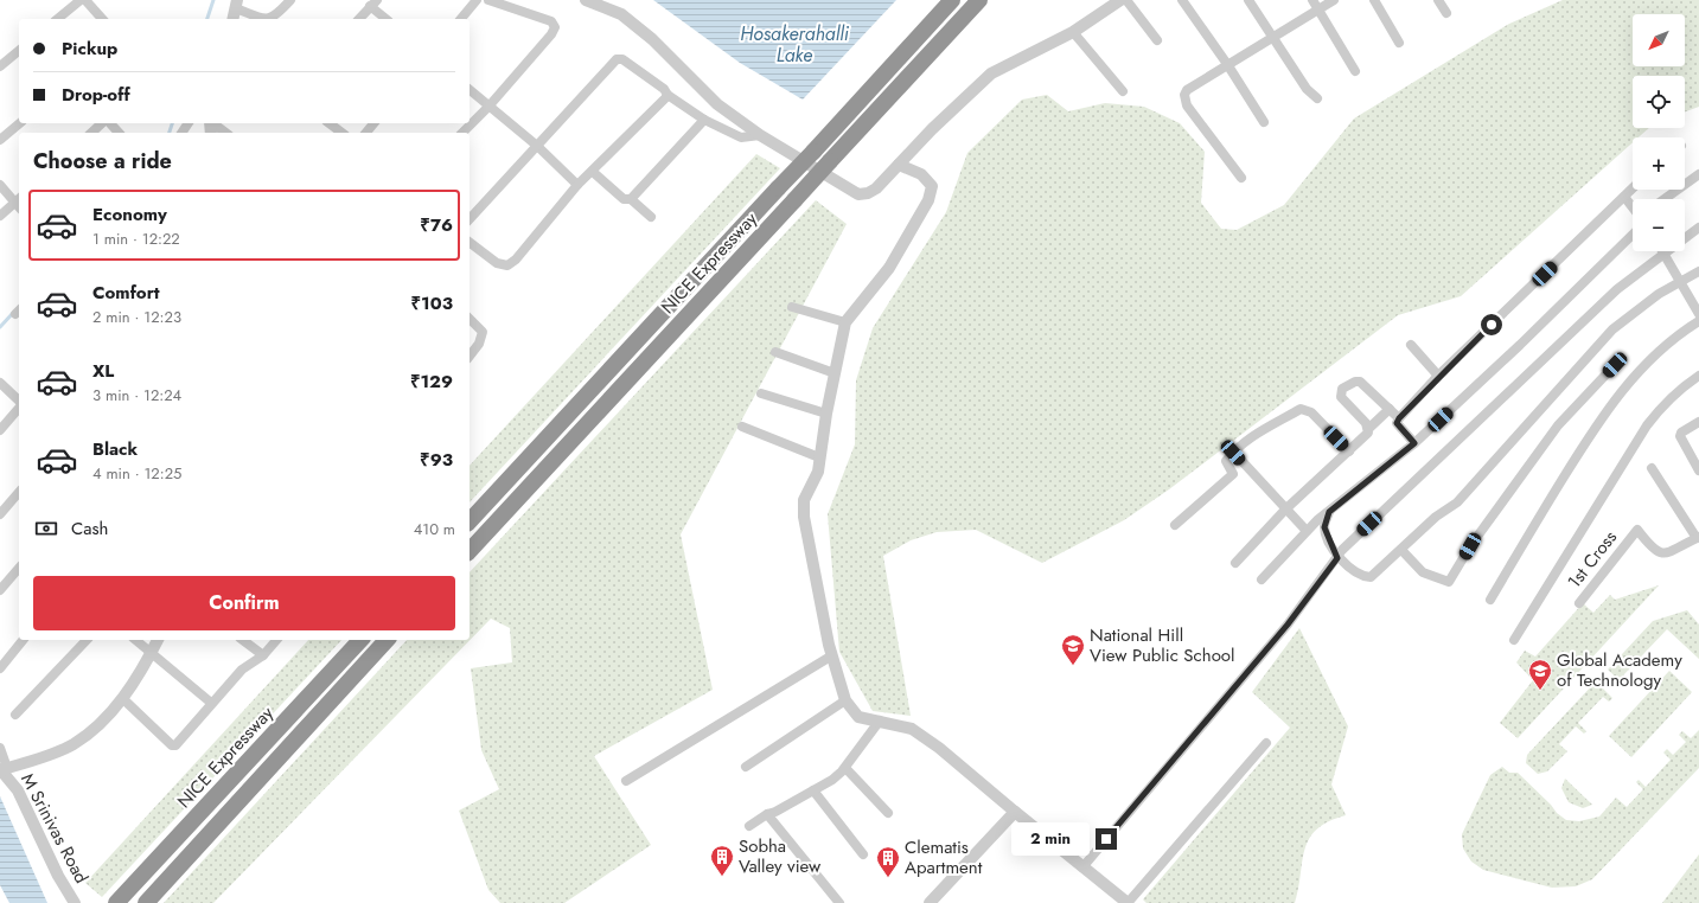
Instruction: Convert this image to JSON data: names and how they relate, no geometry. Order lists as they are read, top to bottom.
{
  "streets": {
    "highway": ["NICE Expressway"],
    "street": ["1st Cross", "M Srinivas Road"]
  },
  "water": ["Hosakerahalli Lake"],
  "places": {
    "school or university": ["National Hill View Public School", "Global Academy of Technology"],
    "building": ["Sobha Valley view", "Clematis Apartment"]
  },
  "north": "bottom left",
  "page": {
    "map_buttons": ["+", "−"],
    "banner": ["Pickup", "Drop-off"],
    "heading": "Choose a ride",
    "list": [
      {
        "name": "Economy",
        "note": "1 min · 12:22",
        "value": "₹76"
      },
      {
        "name": "Comfort",
        "note": "2 min · 12:23",
        "value": "₹103"
      },
      {
        "name": "XL",
        "note": "3 min · 12:24",
        "value": "₹129"
      },
      {
        "name": "Black",
        "note": "4 min · 12:25",
        "value": "₹93"
      }
    ],
    "pay": ["Cash", "410 m"],
    "buttons": "Confirm",
    "bubble": "2 min"
  }
}
